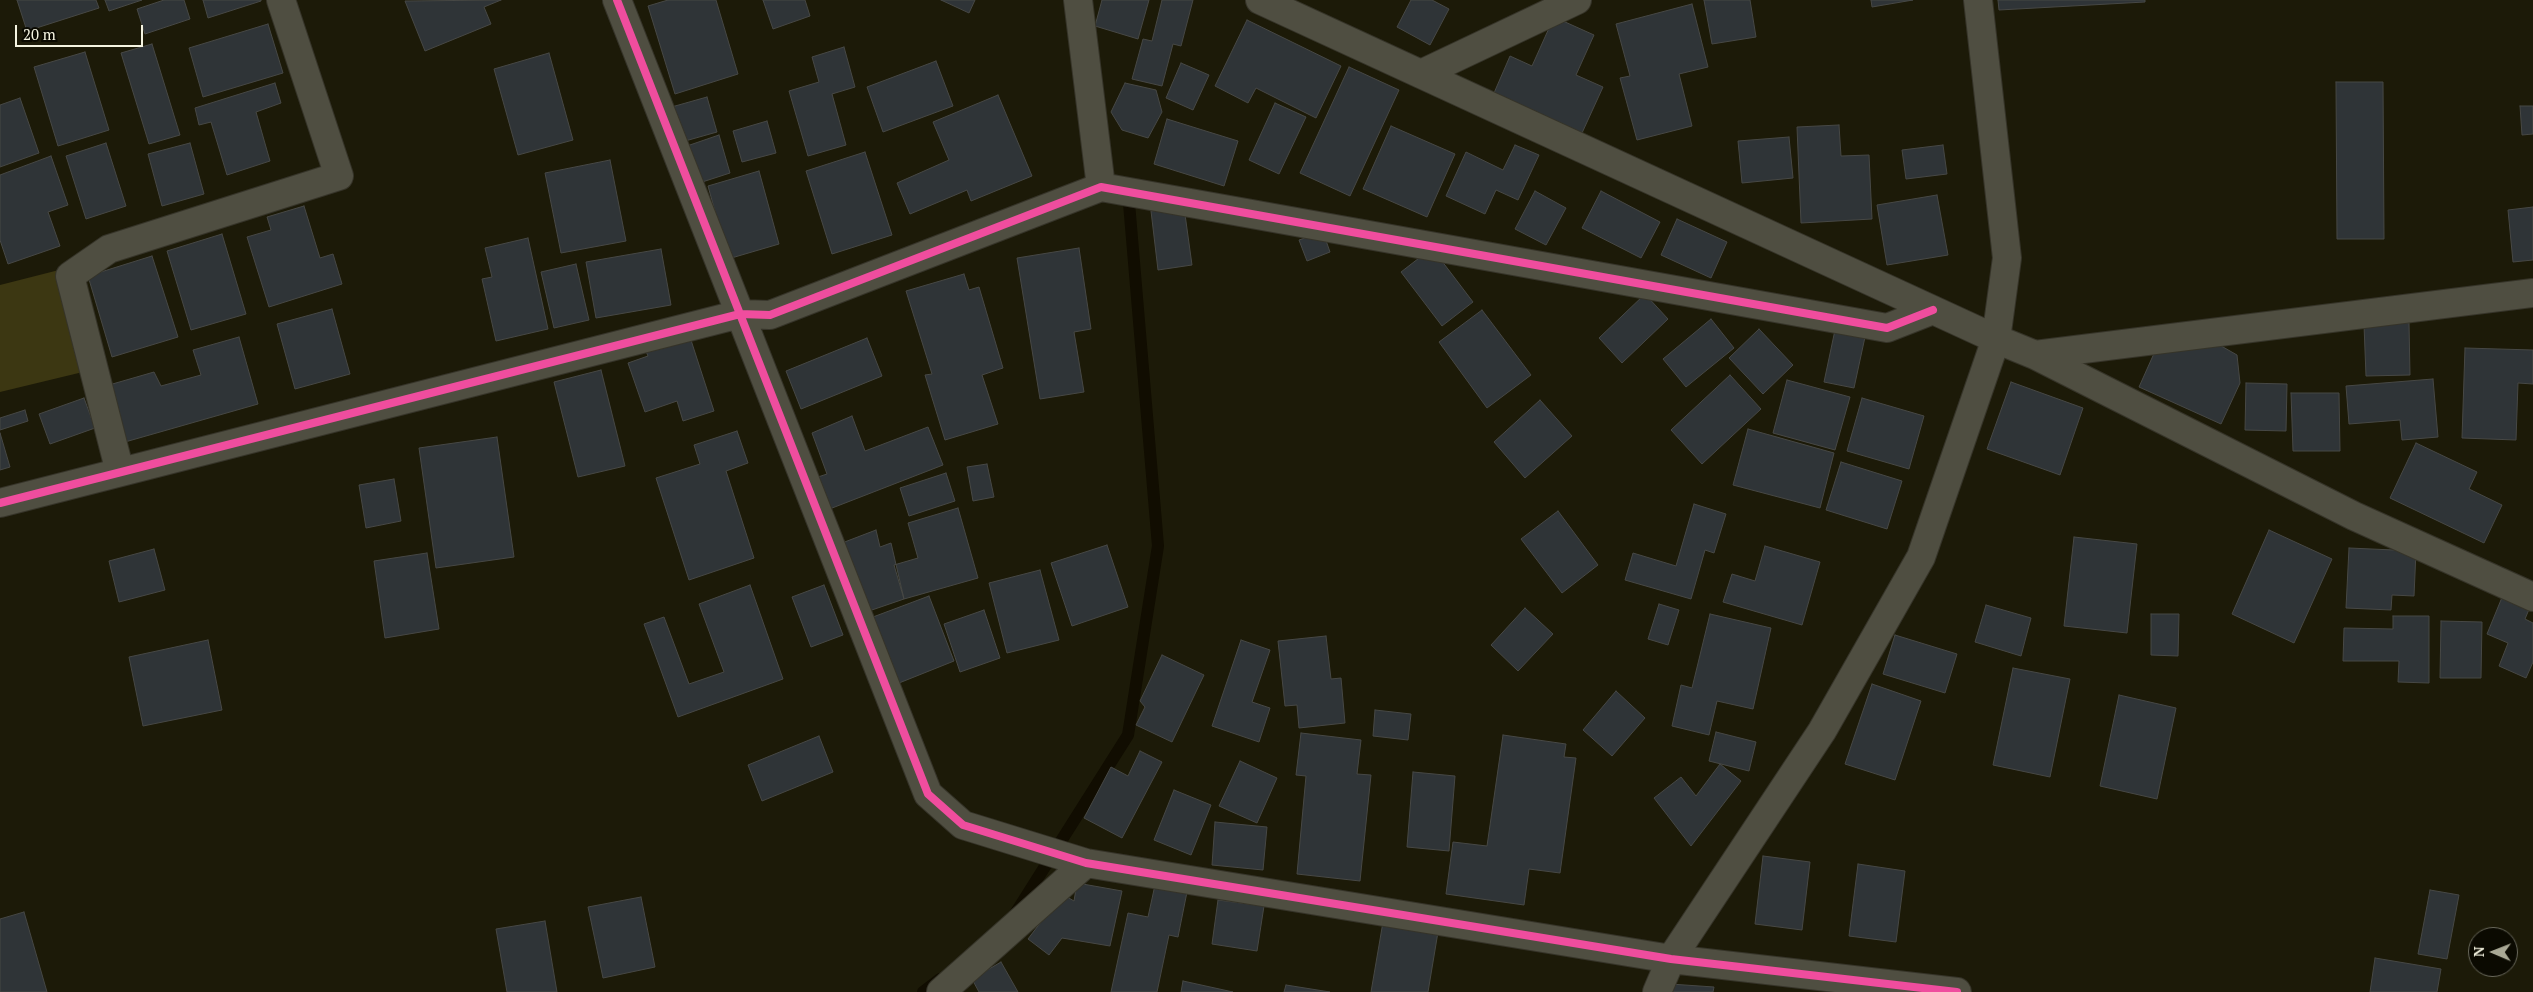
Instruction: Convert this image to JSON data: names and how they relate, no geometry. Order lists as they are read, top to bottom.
{
  "scale_bar": "20 m",
  "north": "left"
}
